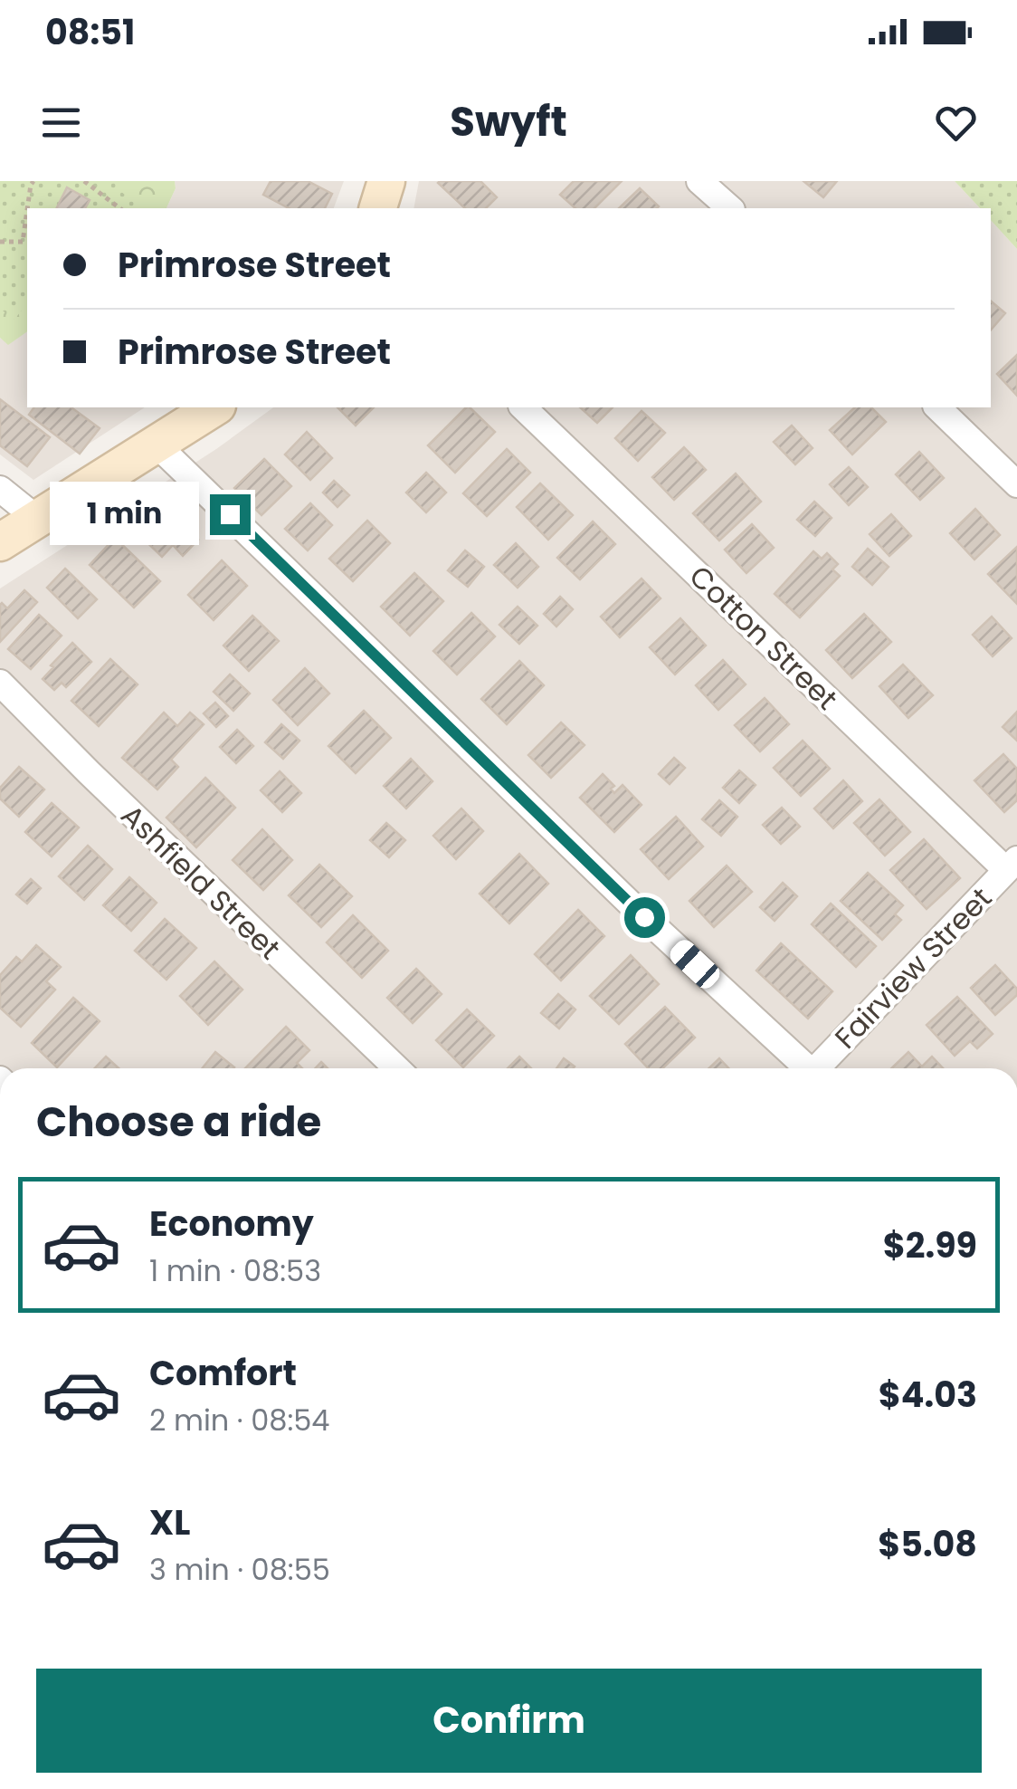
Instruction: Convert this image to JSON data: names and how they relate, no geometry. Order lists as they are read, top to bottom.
{
  "streets": {
    "street": ["Cotton Street", "Ashfield Street", "Fairview Street"]
  },
  "crossings": [
    ["Cotton Street", "Fairview Street"]
  ],
  "page": {
    "status": "08:51",
    "header": "Swyft",
    "banner": ["Primrose Street", "Primrose Street"],
    "bubble": "1 min",
    "heading": "Choose a ride",
    "list": [
      {
        "name": "Economy",
        "note": "1 min · 08:53",
        "value": "$2.99"
      },
      {
        "name": "Comfort",
        "note": "2 min · 08:54",
        "value": "$4.03"
      },
      {
        "name": "XL",
        "note": "3 min · 08:55",
        "value": "$5.08"
      }
    ],
    "buttons": "Confirm"
  }
}
